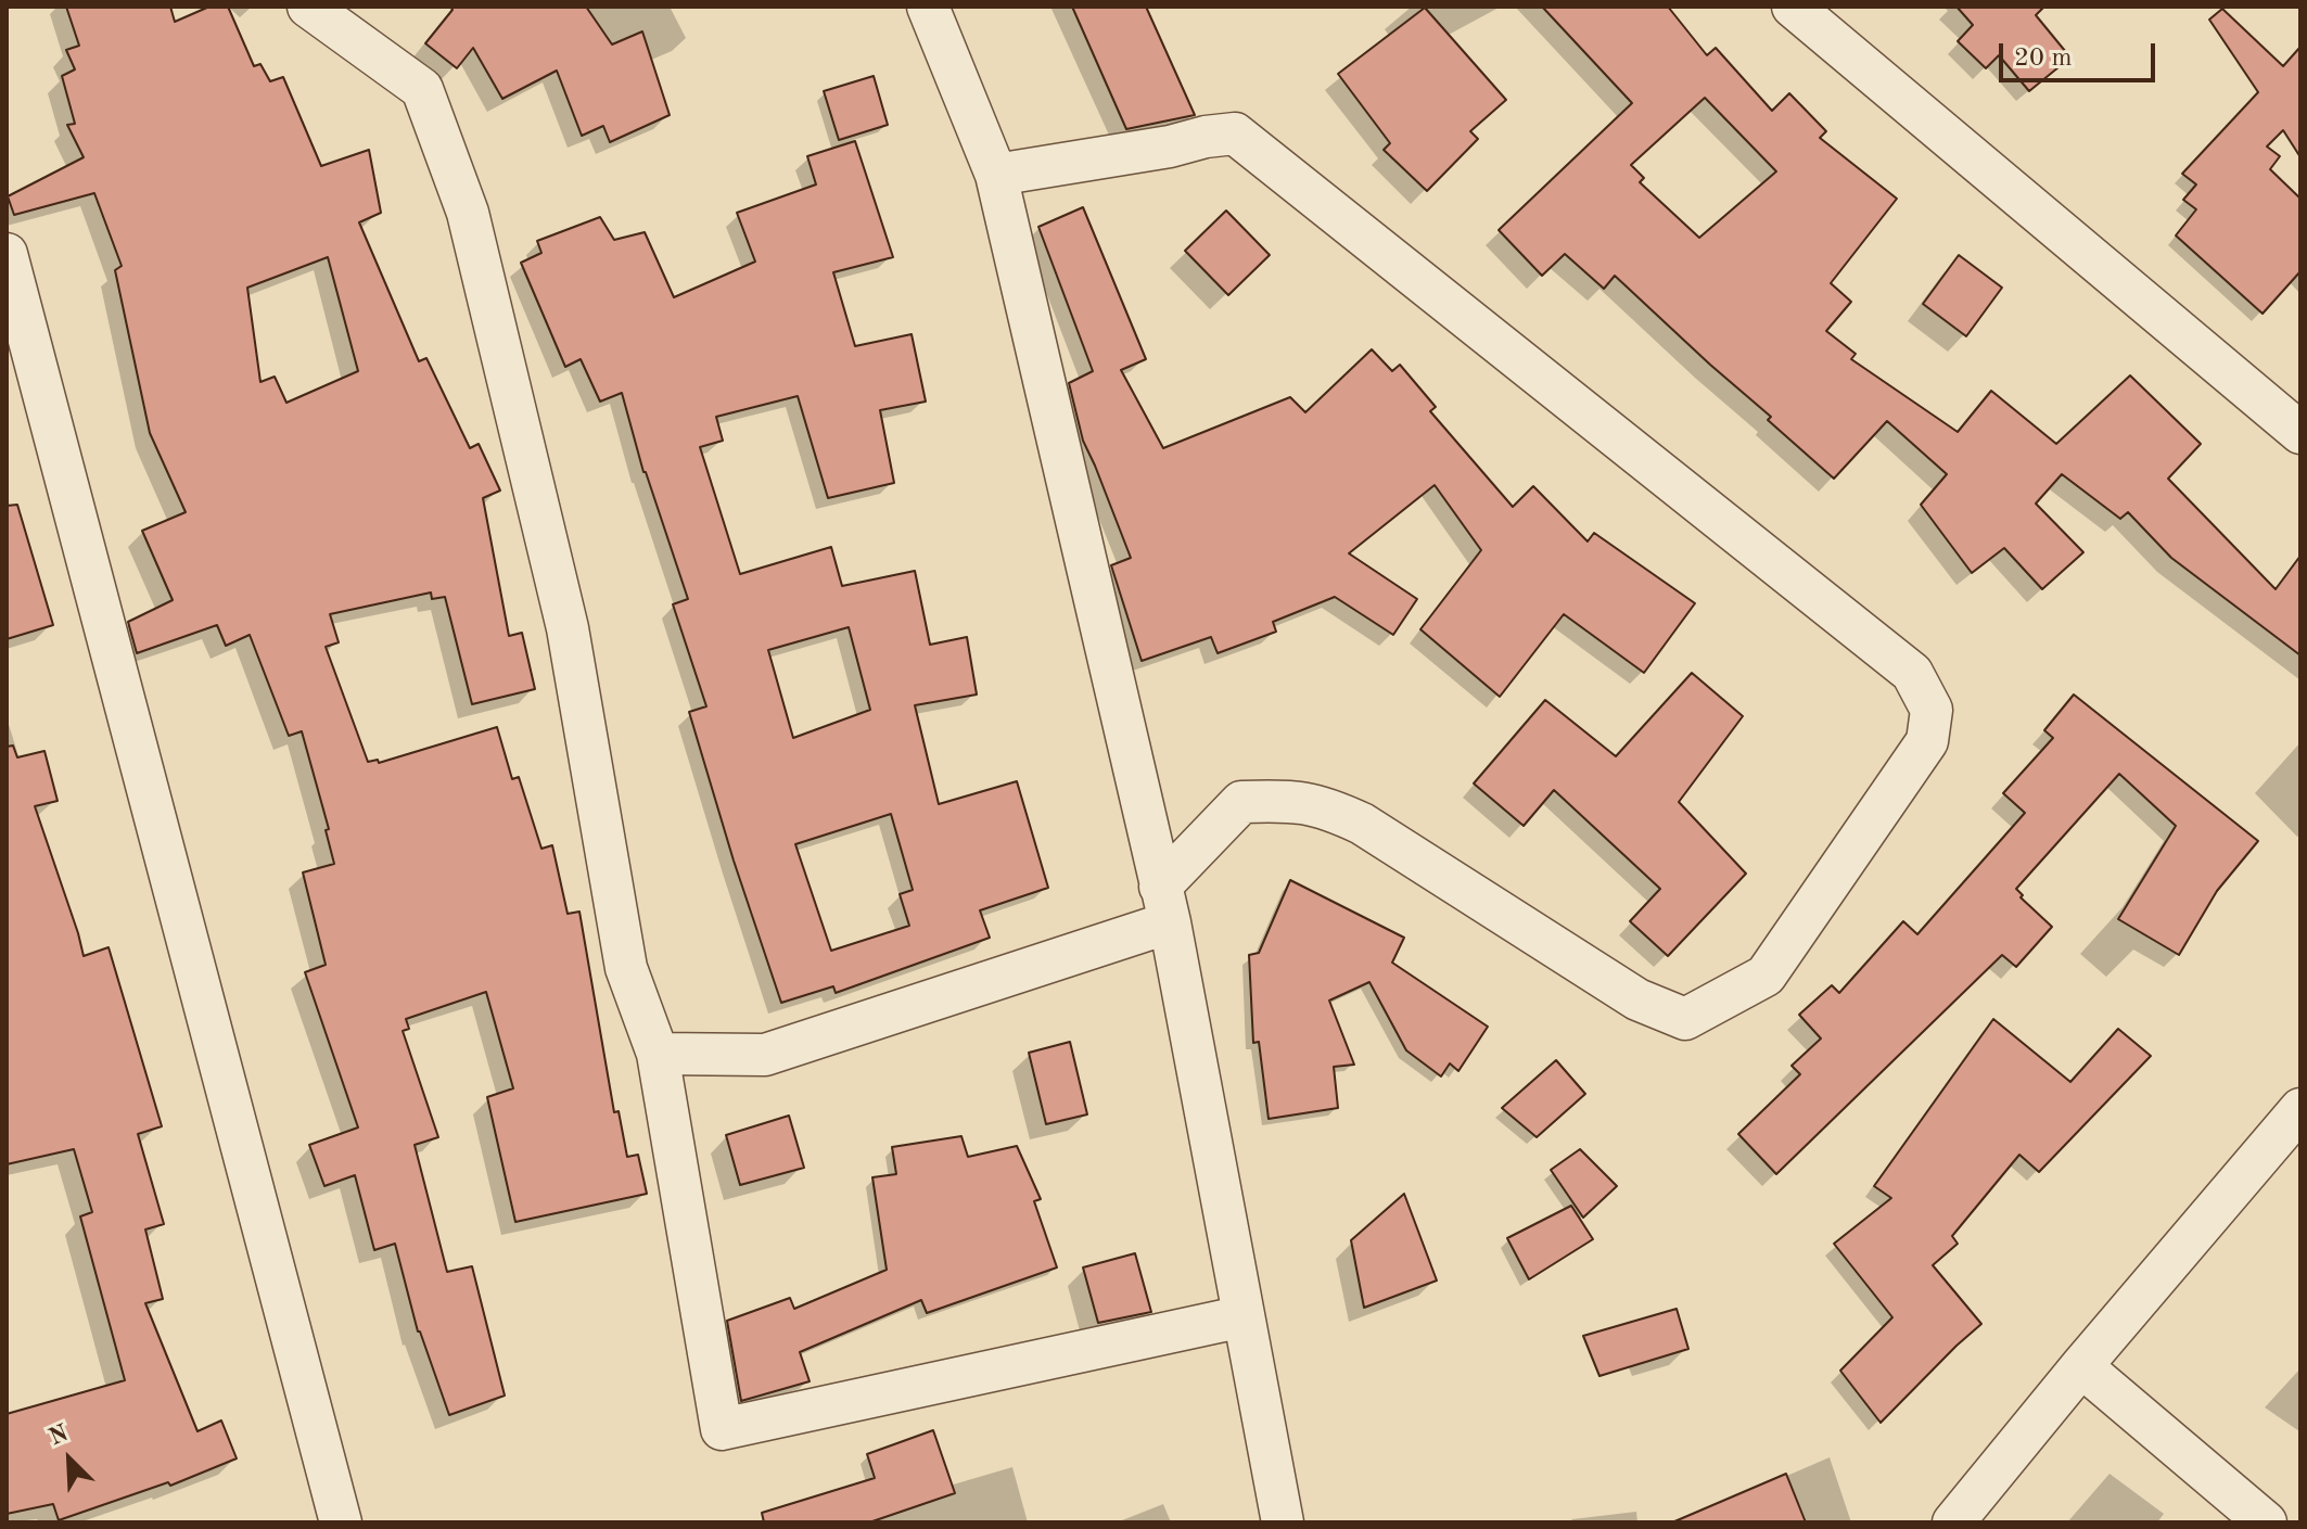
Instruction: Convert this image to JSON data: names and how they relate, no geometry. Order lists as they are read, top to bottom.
{
  "scale_bar": "20 m",
  "north": "top left"
}
